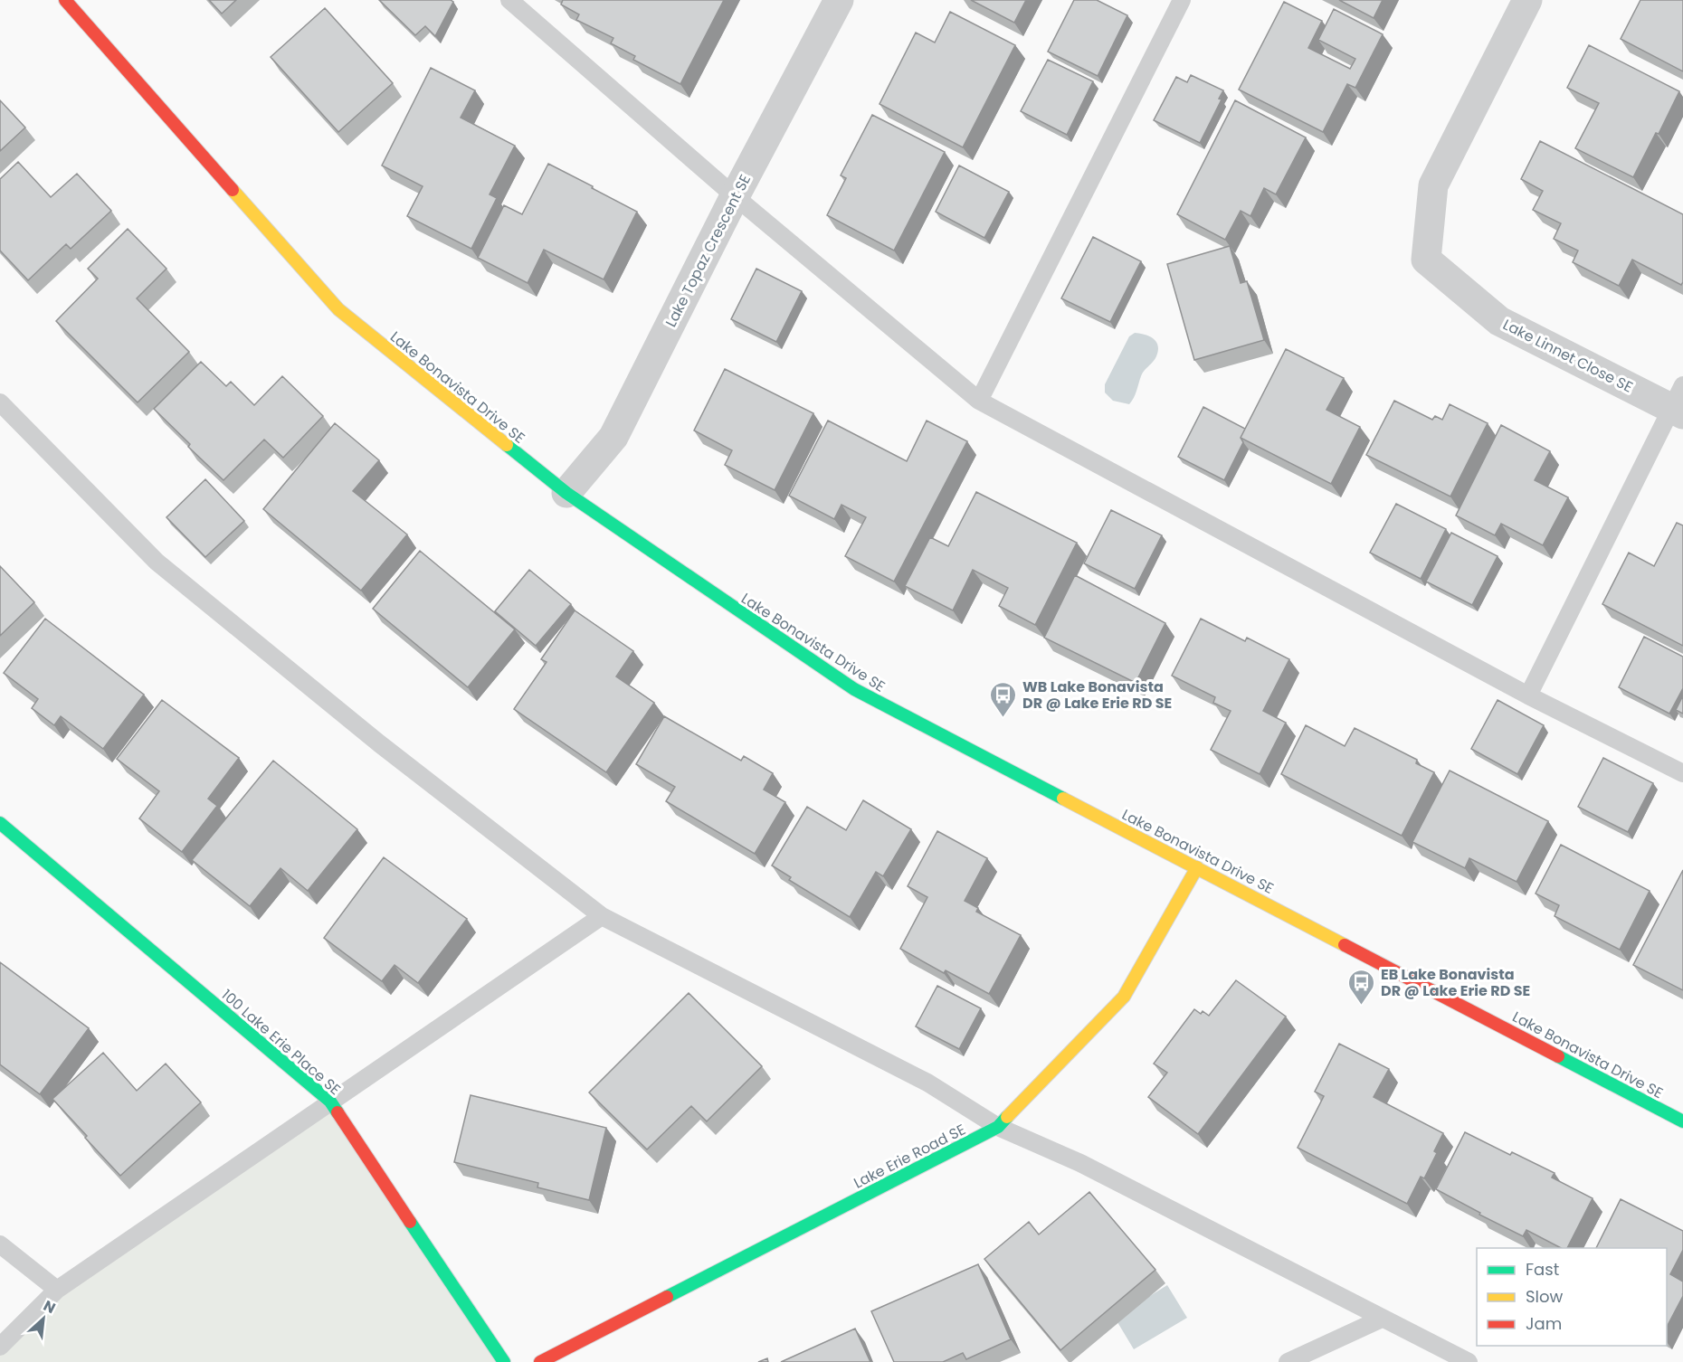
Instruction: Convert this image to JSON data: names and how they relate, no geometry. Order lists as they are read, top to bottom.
{
  "streets": {
    "street": [
      "Lake Topaz Crescent SE",
      "Lake Linnet Close SE",
      "Lake Bonavista Drive SE",
      "100 Lake Erie Place SE",
      "Lake Erie Road SE"
    ]
  },
  "crossings": [
    ["Lake Topaz Crescent SE", "Lake Bonavista Drive SE"],
    ["Lake Bonavista Drive SE", "Lake Erie Road SE"]
  ],
  "places": {
    "bus stop": ["WB Lake Bonavista DR @ Lake Erie RD SE", "EB Lake Bonavista DR @ Lake Erie RD SE"]
  },
  "legend": ["Fast", "Slow", "Jam"],
  "north": "top right"
}
